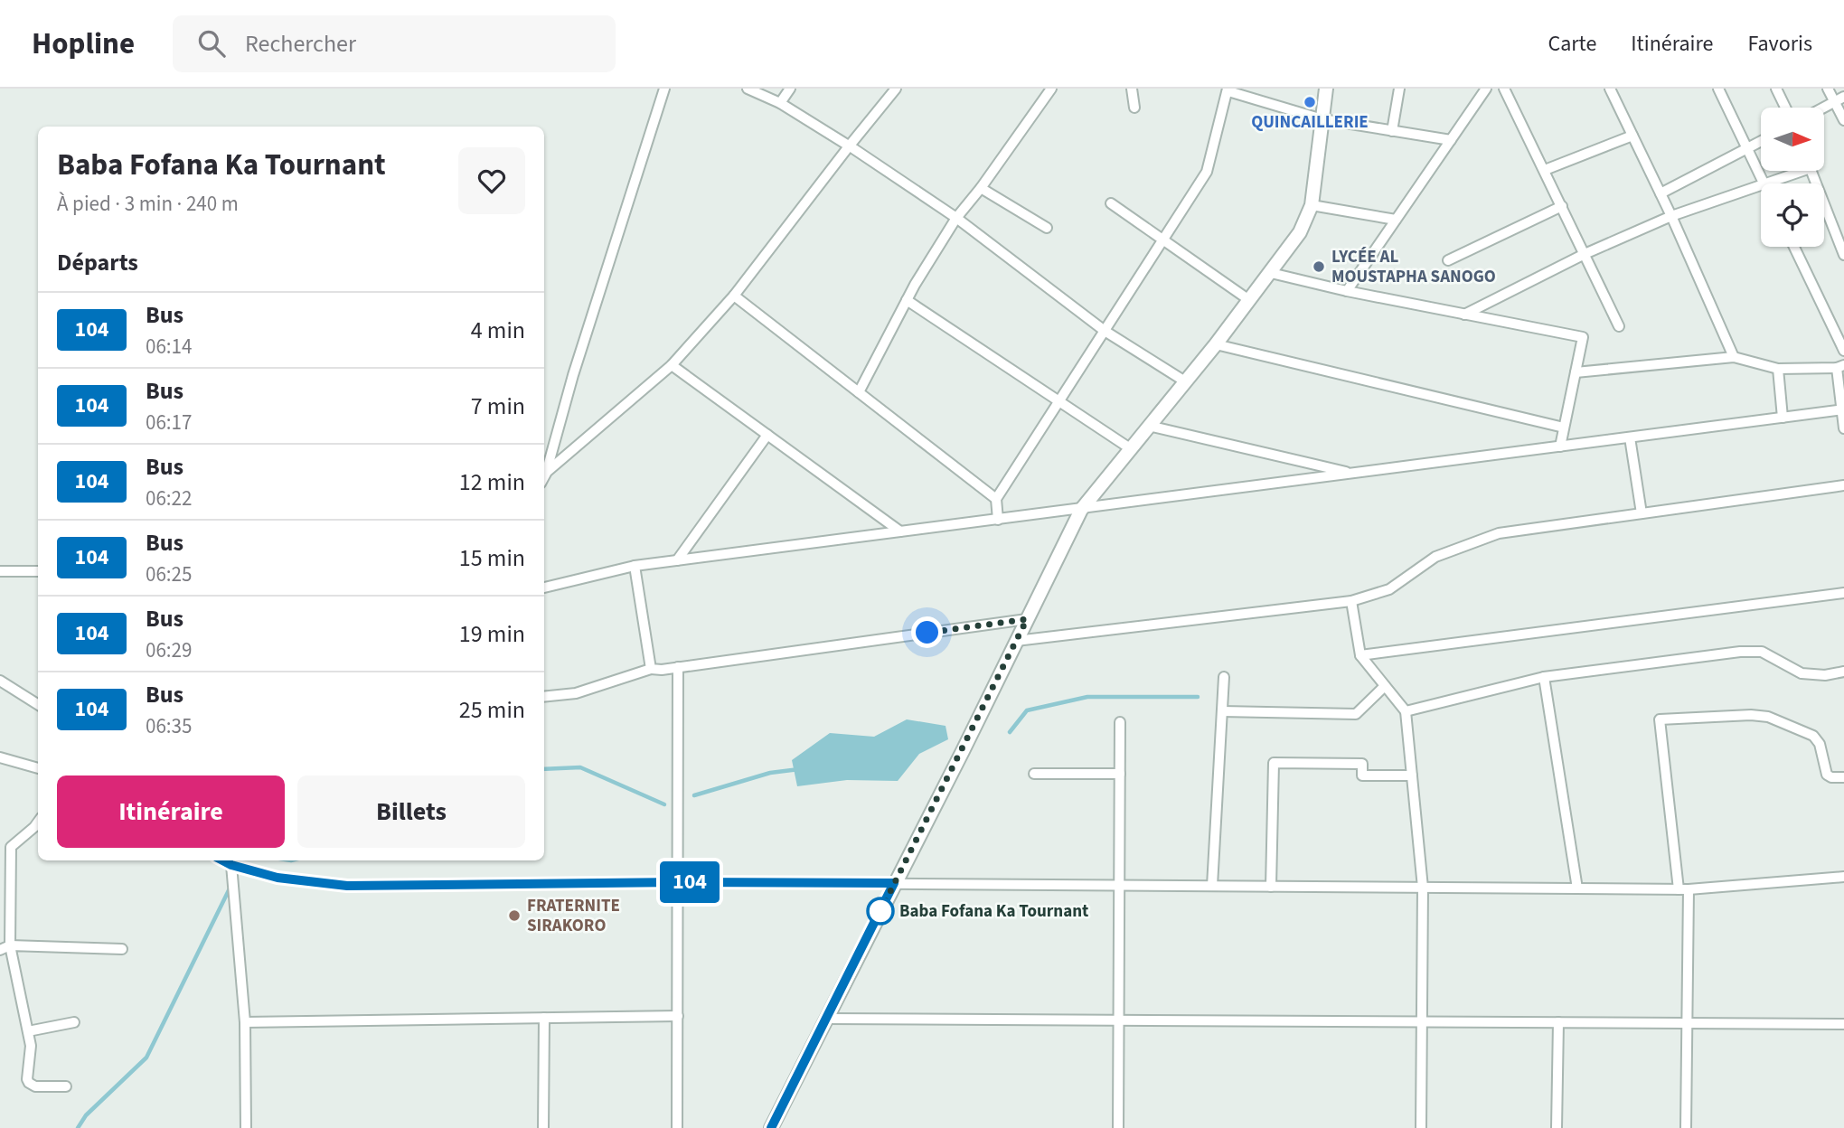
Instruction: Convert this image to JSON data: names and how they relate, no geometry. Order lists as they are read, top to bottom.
{
  "places": [
    "QUINCAILLERIE",
    "LYCÉE AL MOUSTAPHA SANOGO",
    "Baba Fofana Ka Tournant",
    "FRATERNITE SIRAKORO"
  ],
  "lines": ["bus line 104"],
  "north": "right",
  "page": {
    "header": "Hopline",
    "search": "Rechercher",
    "nav": ["Carte", "Itinéraire", "Favoris"],
    "on_map": "104",
    "heading": [
      ["Baba Fofana Ka Tournant", "À pied · 3 min · 240 m"],
      "Départs"
    ],
    "list": [
      {
        "mark": "104",
        "name": "Bus",
        "note": "06:14",
        "value": "4 min"
      },
      {
        "mark": "104",
        "name": "Bus",
        "note": "06:17",
        "value": "7 min"
      },
      {
        "mark": "104",
        "name": "Bus",
        "note": "06:22",
        "value": "12 min"
      },
      {
        "mark": "104",
        "name": "Bus",
        "note": "06:25",
        "value": "15 min"
      },
      {
        "mark": "104",
        "name": "Bus",
        "note": "06:29",
        "value": "19 min"
      },
      {
        "mark": "104",
        "name": "Bus",
        "note": "06:35",
        "value": "25 min"
      }
    ],
    "buttons": ["Itinéraire", "Billets"]
  }
}
